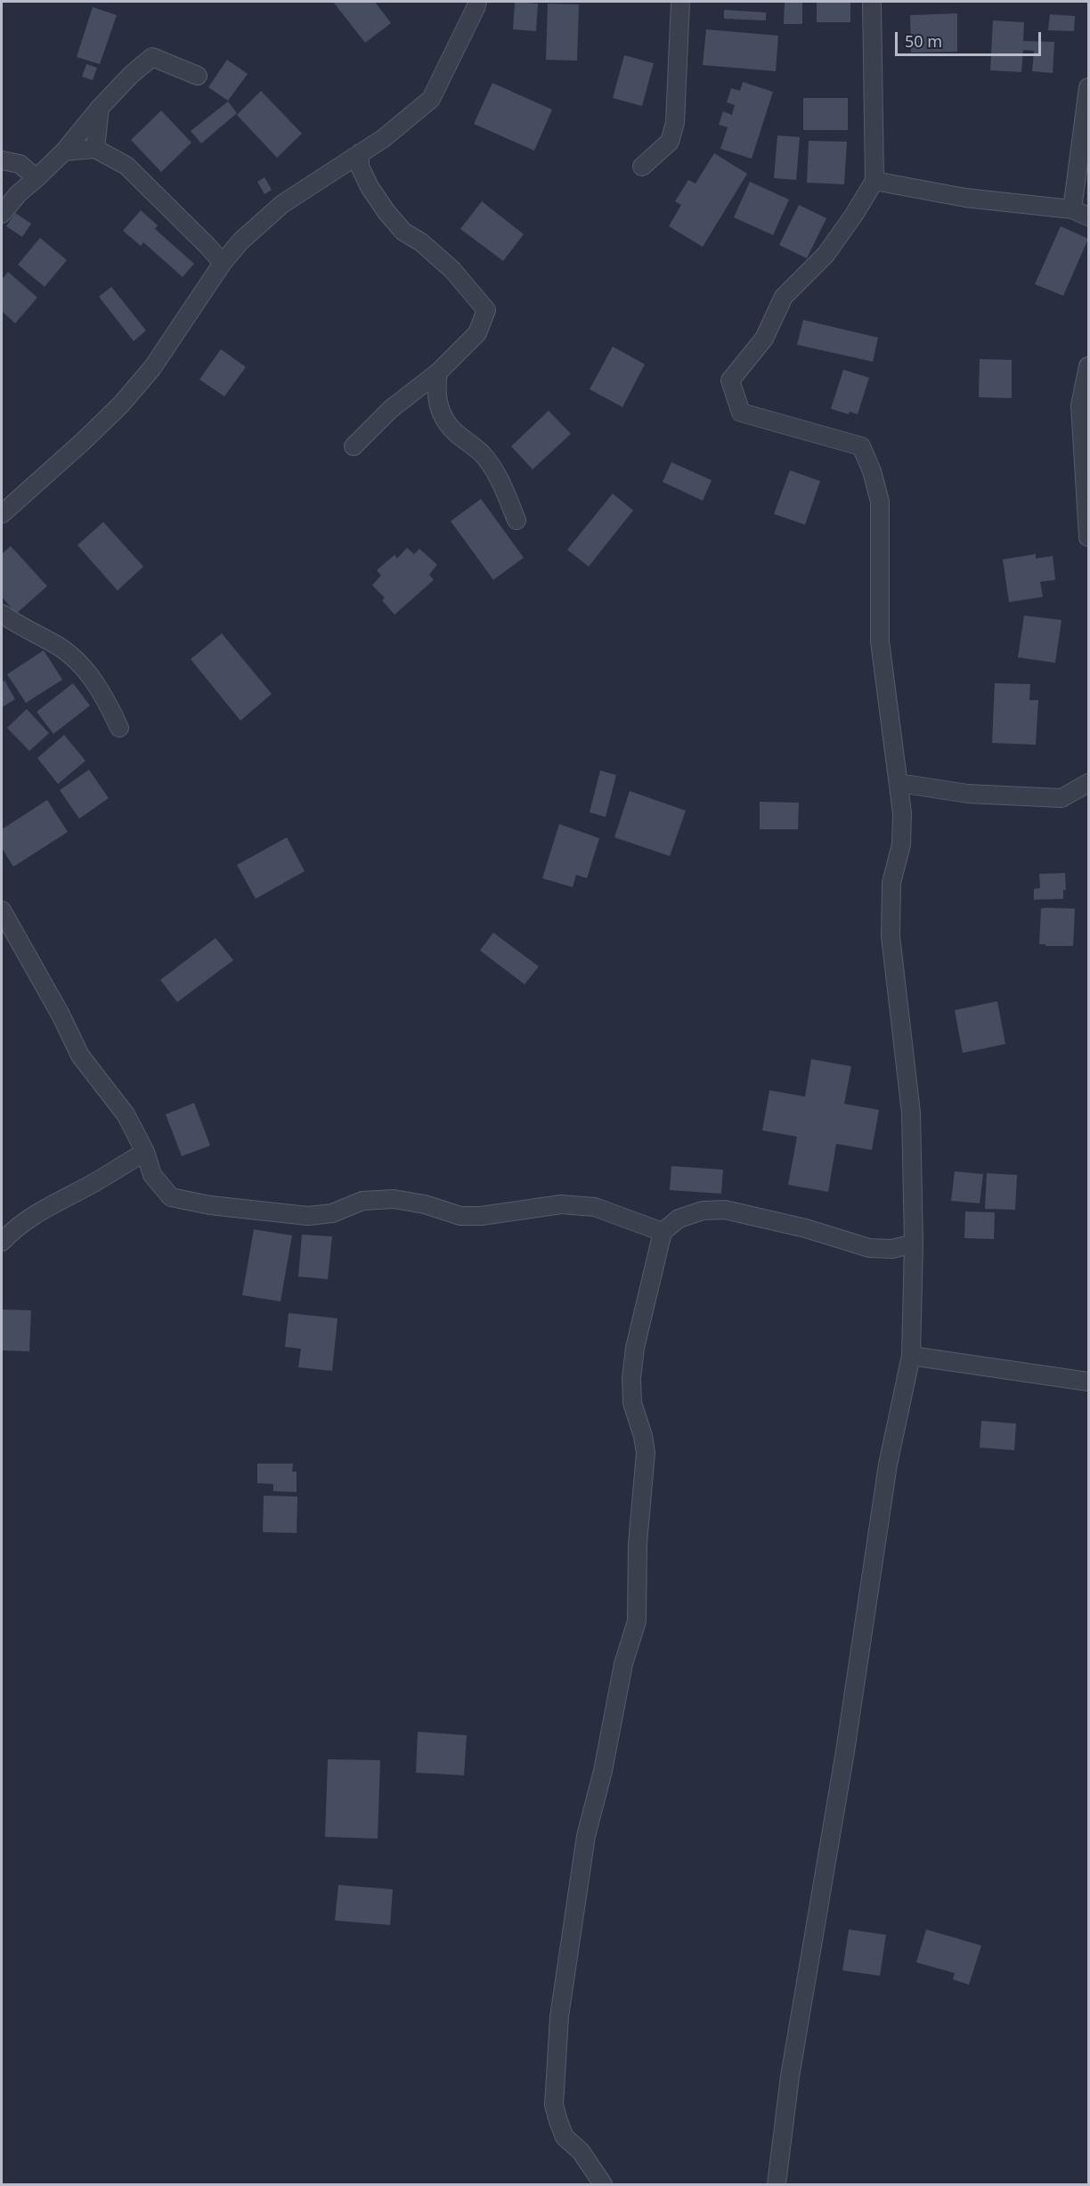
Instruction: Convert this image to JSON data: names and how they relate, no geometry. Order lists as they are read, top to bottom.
{
  "scale_bar": "50 m"
}
